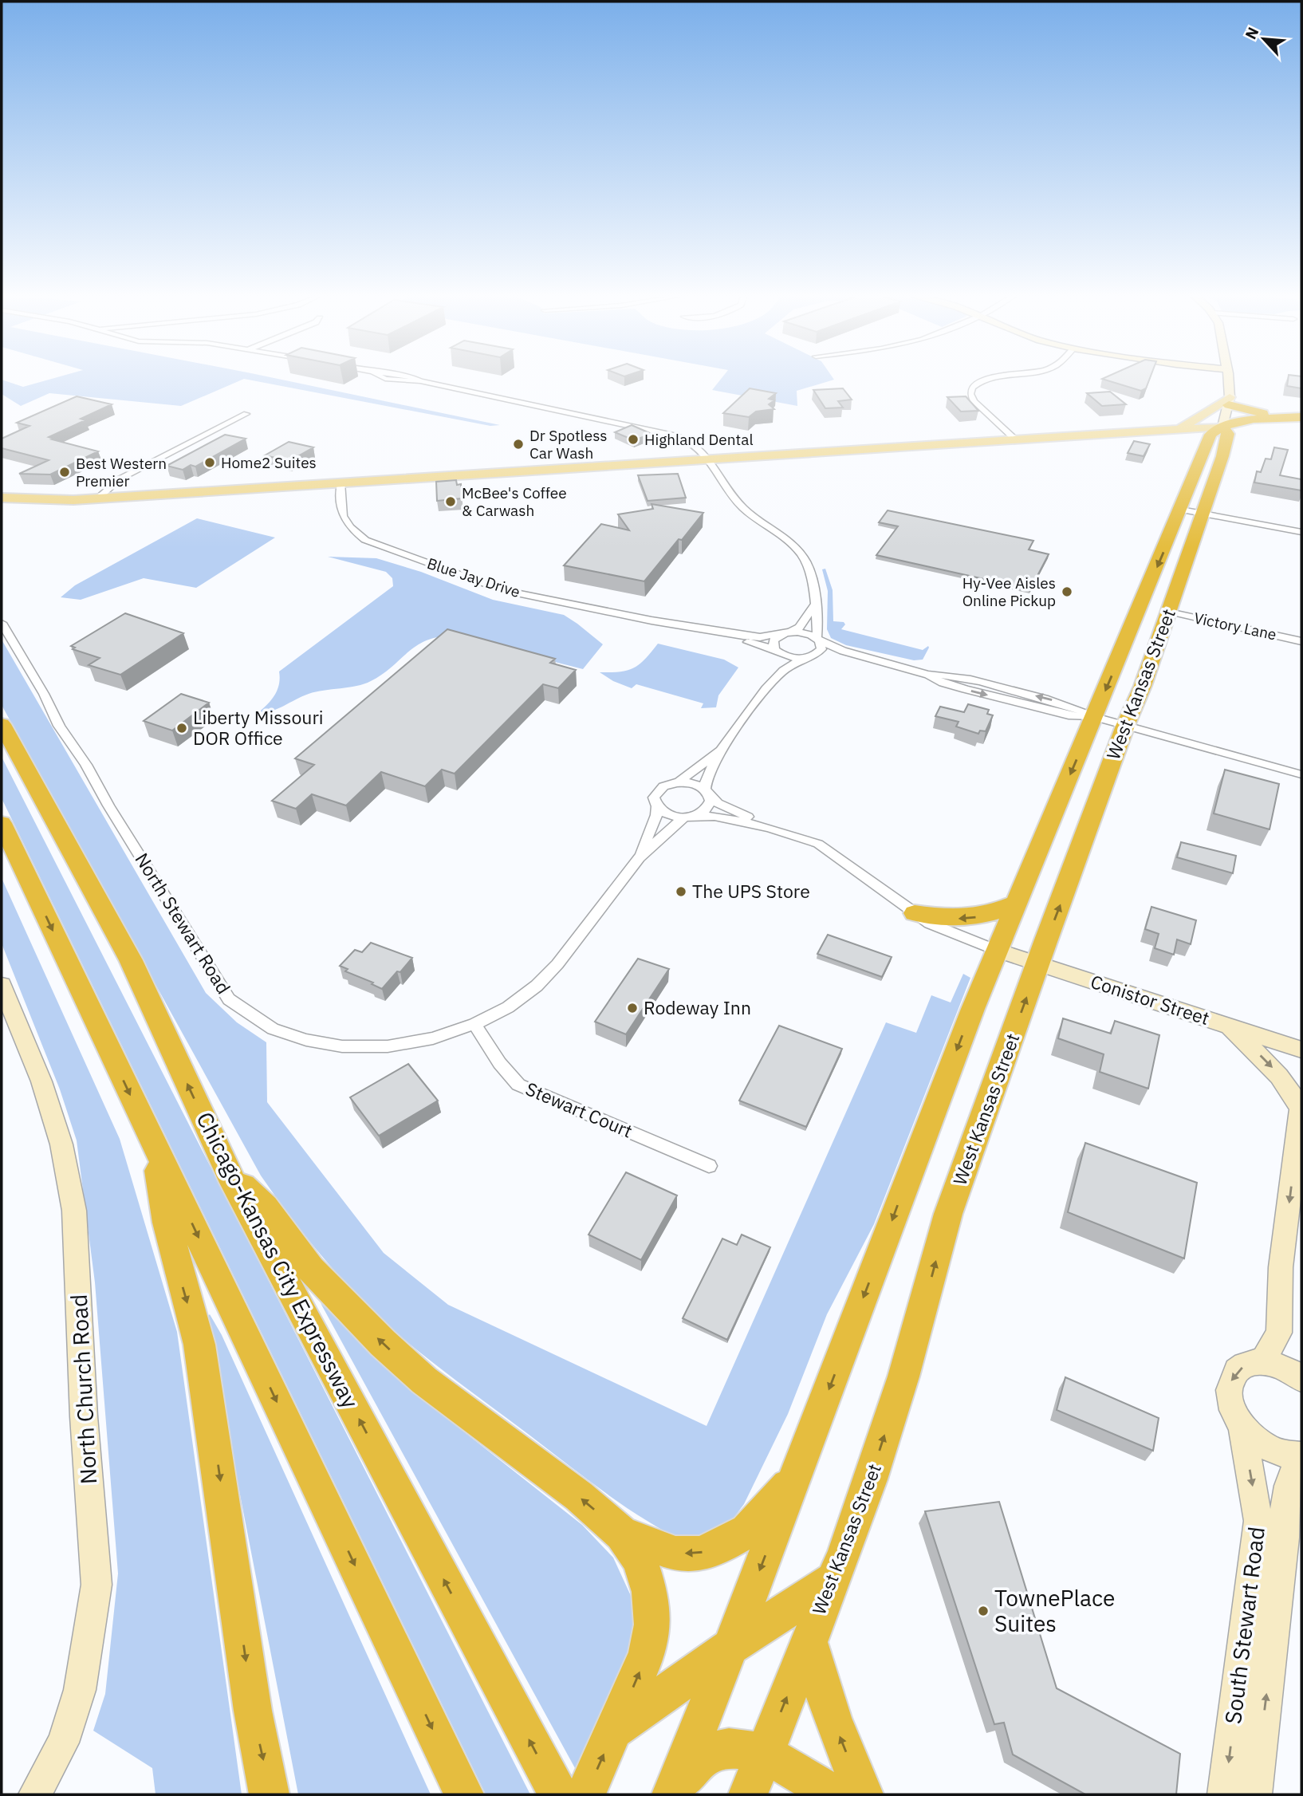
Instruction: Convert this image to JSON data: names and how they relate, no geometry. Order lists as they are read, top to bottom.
{
  "streets": {
    "highway": ["West Kansas Street", "Chicago-Kansas City Expressway"],
    "main road": ["Conistor Street", "North Church Road", "South Stewart Road"],
    "street": [
      "Blue Jay Drive",
      "Victory Lane",
      "North Stewart Road",
      "Stewart Court"
    ]
  },
  "crossings": [
    ["Victory Lane", "West Kansas Street"],
    ["West Kansas Street", "Conistor Street"],
    ["North Stewart Road", "Stewart Court"]
  ],
  "places": [
    "Highland Dental",
    "Dr Spotless Car Wash",
    "Home2 Suites",
    "Best Western Premier",
    "McBee's Coffee & Carwash",
    "Hy-Vee Aisles Online Pickup",
    "Liberty Missouri DOR Office",
    "The UPS Store",
    "Rodeway Inn",
    "TownePlace Suites"
  ],
  "north": "top left"
}
